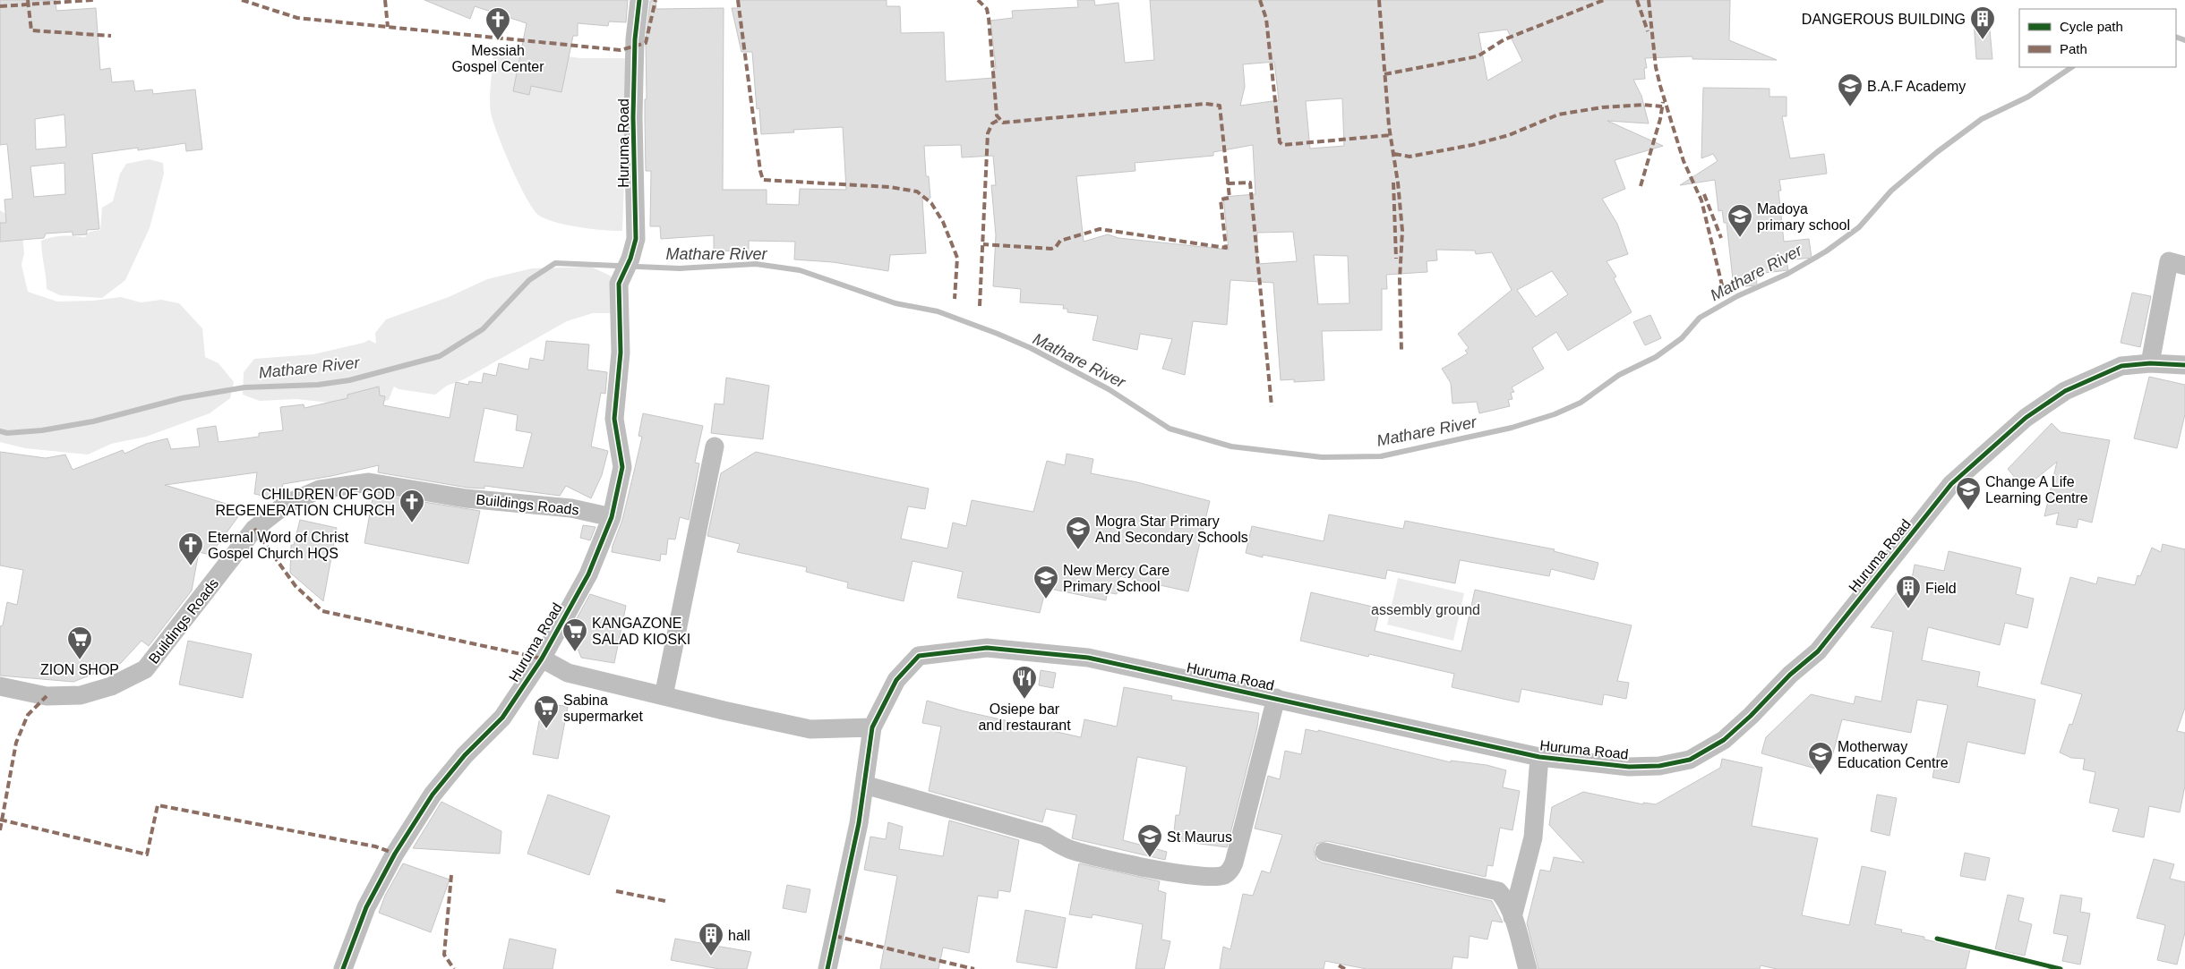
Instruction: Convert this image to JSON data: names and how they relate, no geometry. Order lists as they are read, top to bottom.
{
  "streets": {
    "street": ["Huruma Road", "Buildings Roads"]
  },
  "crossings": [
    ["Huruma Road", "Buildings Roads"]
  ],
  "water": ["Mathare River"],
  "parks": ["assembly ground"],
  "places": {
    "building": ["DANGEROUS BUILDING", "Field", "hall"],
    "church": ["Messiah Gospel Center", "CHILDREN OF GOD REGENERATION CHURCH", "Eternal Word of Christ Gospel Church HQS"],
    "school or university": [
      "B.A.F Academy",
      "Madoya primary school",
      "Change A Life Learning Centre",
      "Mogra Star Primary And Secondary Schools",
      "New Mercy Care Primary School",
      "Motherway Education Centre",
      "St Maurus"
    ],
    "supermarket": ["KANGAZONE SALAD KIOSKI", "ZION SHOP", "Sabina supermarket"],
    "restaurant": ["Osiepe bar and restaurant"]
  },
  "legend": ["Cycle path", "Path"]
}
